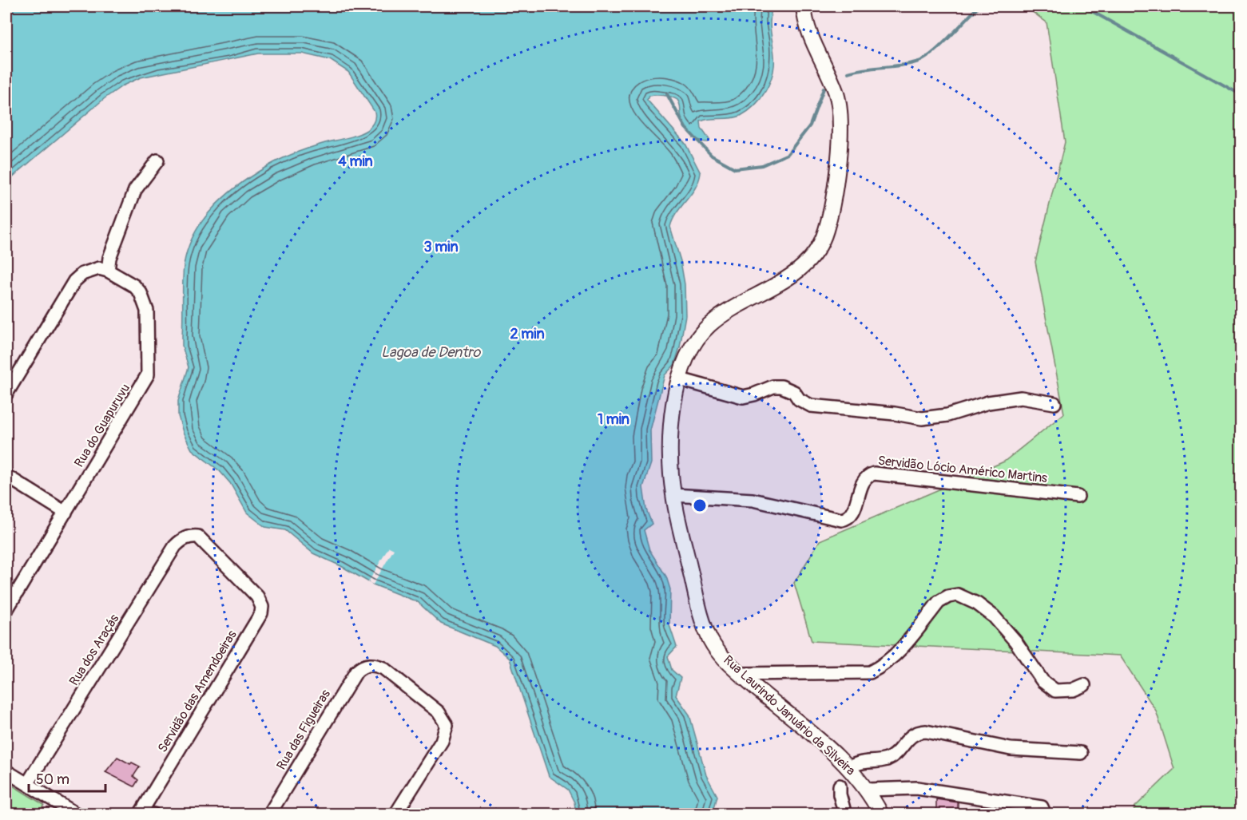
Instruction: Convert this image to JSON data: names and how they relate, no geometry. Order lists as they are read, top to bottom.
{
  "streets": {
    "main road": ["Rua Laurindo Januário da Silveira"],
    "street": [
      "Rua do Guapuruvu",
      "Servidão Lócio Américo Martins",
      "Rua dos Araçás",
      "Servidão das Amendoeiras",
      "Rua das Figueiras"
    ]
  },
  "crossings": [
    ["Servidão Lócio Américo Martins", "Rua Laurindo Januário da Silveira"],
    ["Rua dos Araçás", "Servidão das Amendoeiras"]
  ],
  "water": ["Lagoa de Dentro"],
  "scale_bar": "50 m",
  "rings": [
    "4 min",
    "3 min",
    "2 min",
    "1 min"
  ]
}
